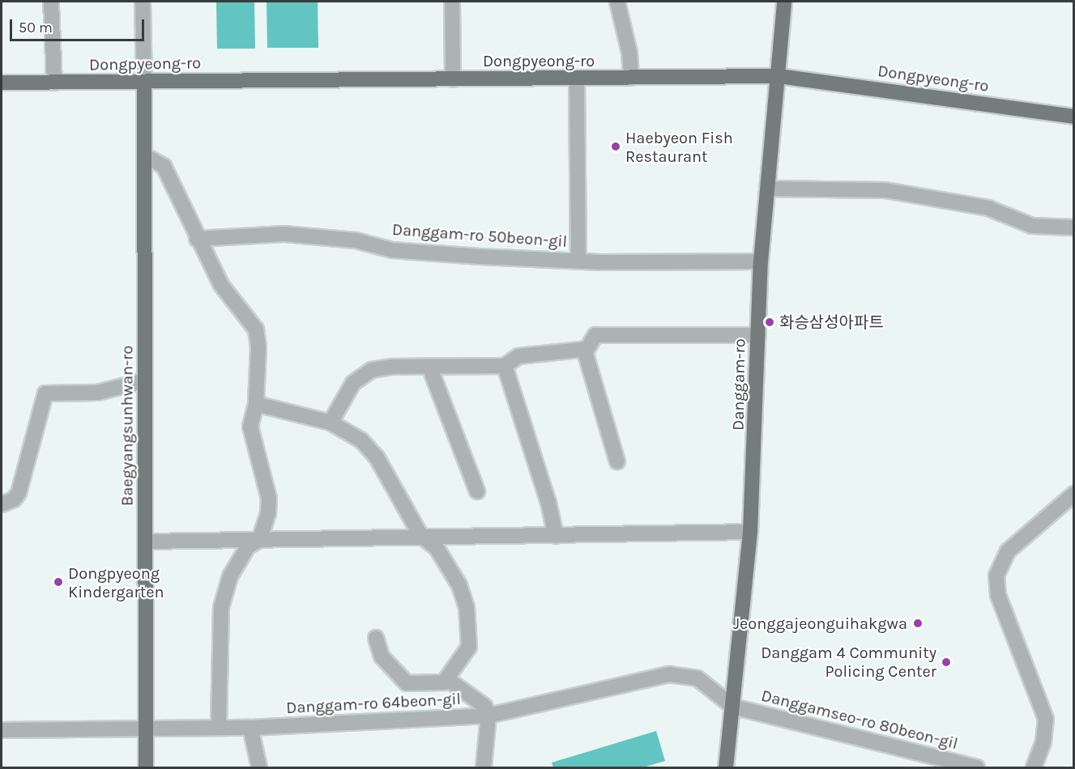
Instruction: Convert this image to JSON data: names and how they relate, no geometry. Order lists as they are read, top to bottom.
{
  "streets": {
    "main road": ["Dongpyeong-ro", "Danggam-ro", "Baegyangsunhwan-ro"],
    "street": ["Danggam-ro 50beon-gil", "Danggam-ro 64beon-gil", "Danggamseo-ro 80beon-gil"]
  },
  "crossings": [
    ["Dongpyeong-ro", "Danggam-ro"],
    ["Dongpyeong-ro", "Baegyangsunhwan-ro"],
    ["Danggam-ro 50beon-gil", "Danggam-ro"],
    ["Danggam-ro", "Danggam-ro 64beon-gil"],
    ["Danggam-ro", "Danggamseo-ro 80beon-gil"],
    ["Baegyangsunhwan-ro", "Danggam-ro 64beon-gil"],
    ["Danggam-ro 64beon-gil", "Danggamseo-ro 80beon-gil"]
  ],
  "places": [
    "Haebyeon Fish Restaurant",
    "화승삼성아파트",
    "Dongpyeong Kindergarten",
    "Jeonggajeonguihakgwa",
    "Danggam 4 Community Policing Center"
  ],
  "scale_bar": "50 m"
}
